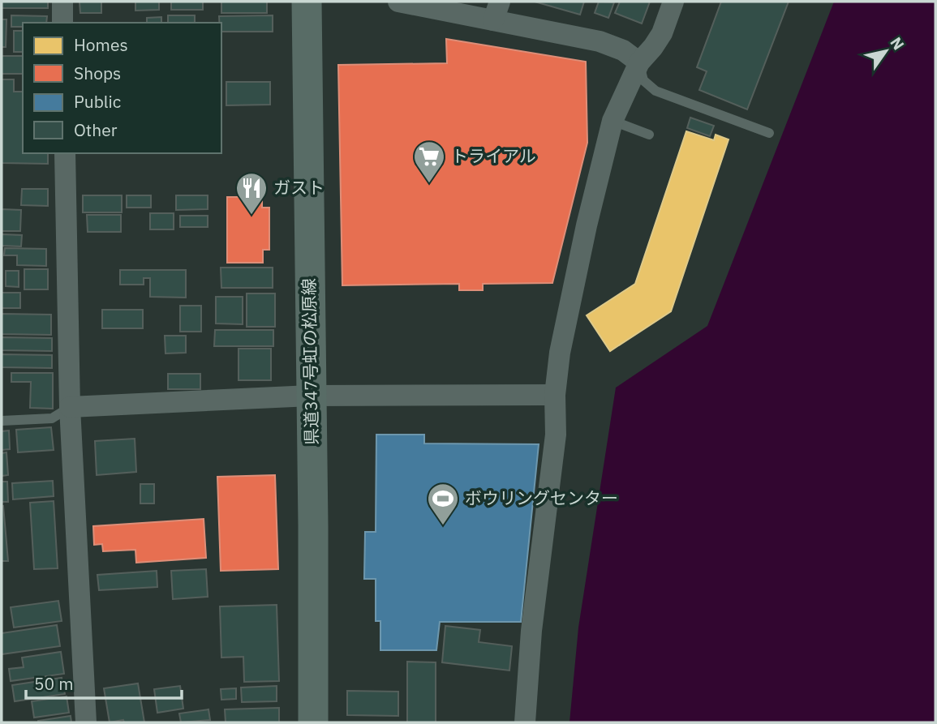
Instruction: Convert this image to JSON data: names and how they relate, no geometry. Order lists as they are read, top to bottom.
{
  "streets": {
    "main road": ["県道347号虹の松原線"]
  },
  "places": {
    "supermarket": ["トライアル"],
    "restaurant": ["ガスト"],
    "sports": ["ボウリングセンター"]
  },
  "legend": [
    "Homes",
    "Shops",
    "Public",
    "Other"
  ],
  "scale_bar": "50 m",
  "north": "top right"
}
